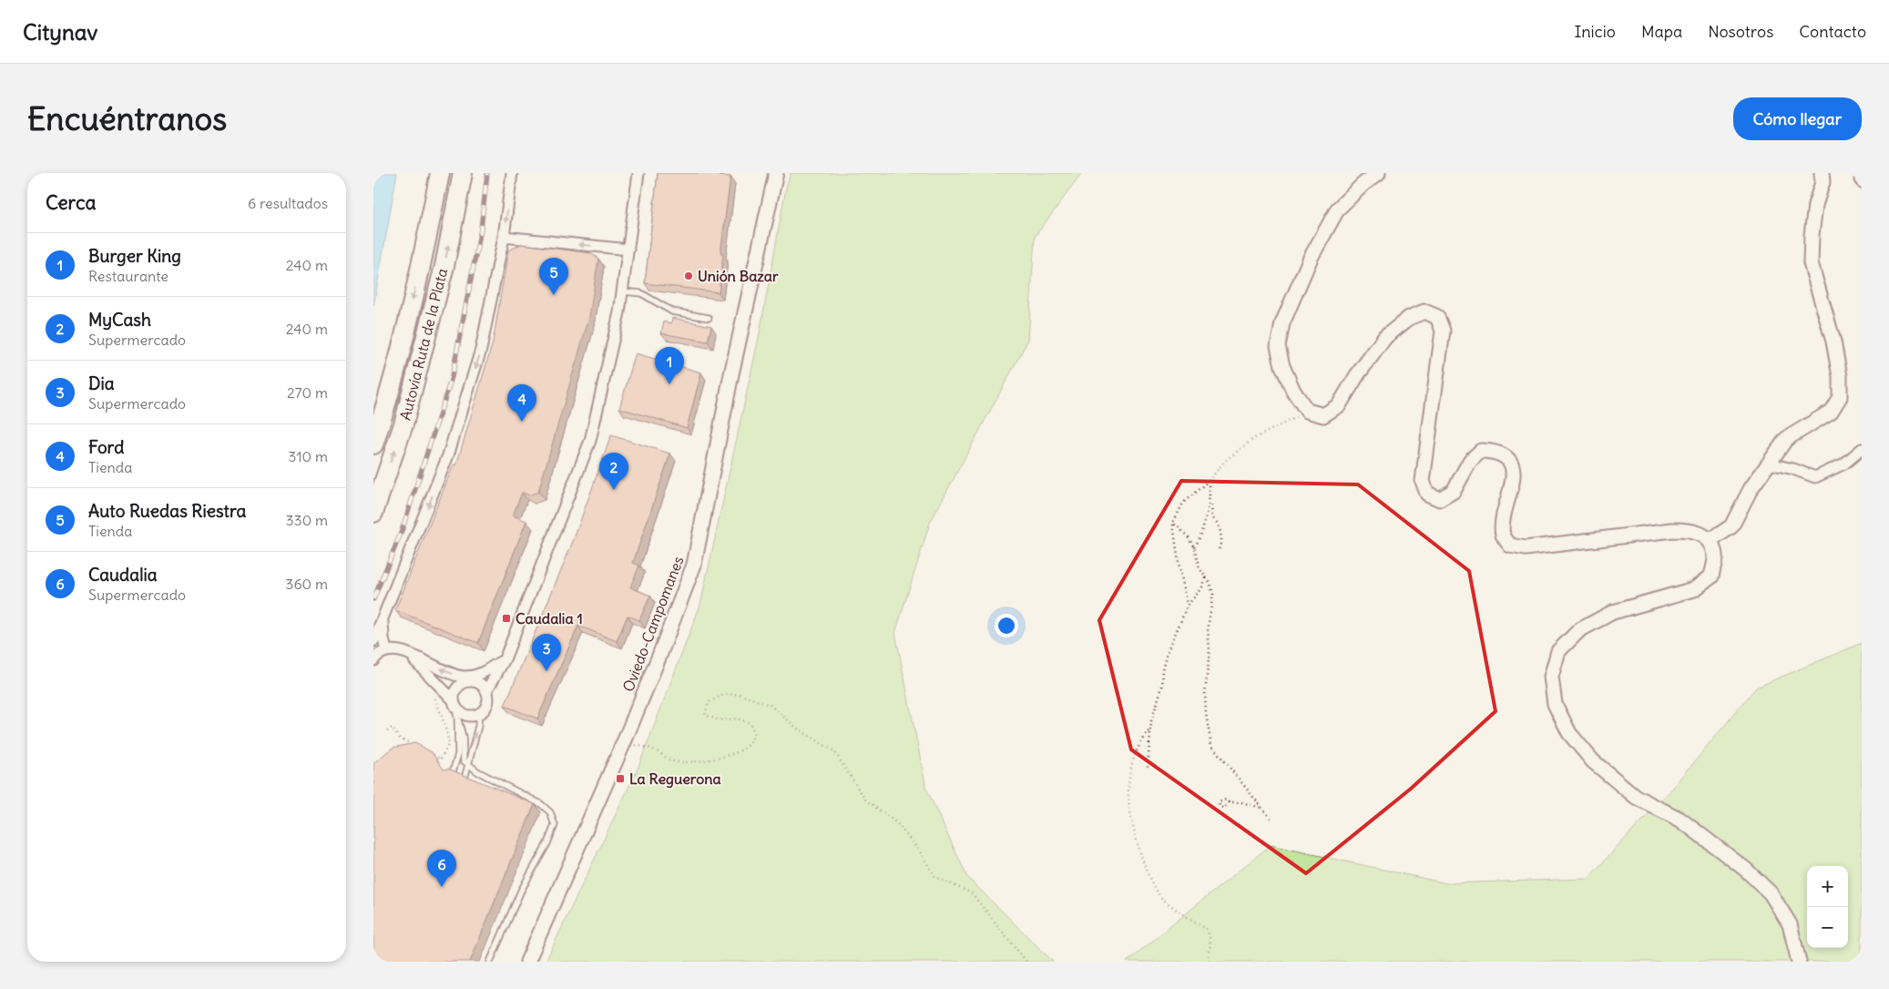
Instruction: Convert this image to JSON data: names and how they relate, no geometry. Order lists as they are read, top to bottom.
{
  "streets": {
    "highway": ["Autovía Ruta de la Plata"],
    "street": ["Oviedo-Campomanes"]
  },
  "places": {
    "other": ["Unión Bazar"],
    "transit": ["Caudalia 1", "La Reguerona"]
  },
  "page": {
    "header": "Citynav",
    "nav": [
      "Inicio",
      "Mapa",
      "Nosotros",
      "Contacto"
    ],
    "buttons": "Cómo llegar",
    "title": "Encuéntranos",
    "heading": ["Cerca", "6 resultados"],
    "list": [
      {
        "mark": "1",
        "name": "Burger King",
        "note": "Restaurante",
        "value": "240 m"
      },
      {
        "mark": "2",
        "name": "MyCash",
        "note": "Supermercado",
        "value": "240 m"
      },
      {
        "mark": "3",
        "name": "Dia",
        "note": "Supermercado",
        "value": "270 m"
      },
      {
        "mark": "4",
        "name": "Ford",
        "note": "Tienda",
        "value": "310 m"
      },
      {
        "mark": "5",
        "name": "Auto Ruedas Riestra",
        "note": "Tienda",
        "value": "330 m"
      },
      {
        "mark": "6",
        "name": "Caudalia",
        "note": "Supermercado",
        "value": "360 m"
      }
    ],
    "pins": [
      "5",
      "1",
      "4",
      "2",
      "3",
      "6"
    ],
    "map_buttons": ["+", "−"]
  }
}
